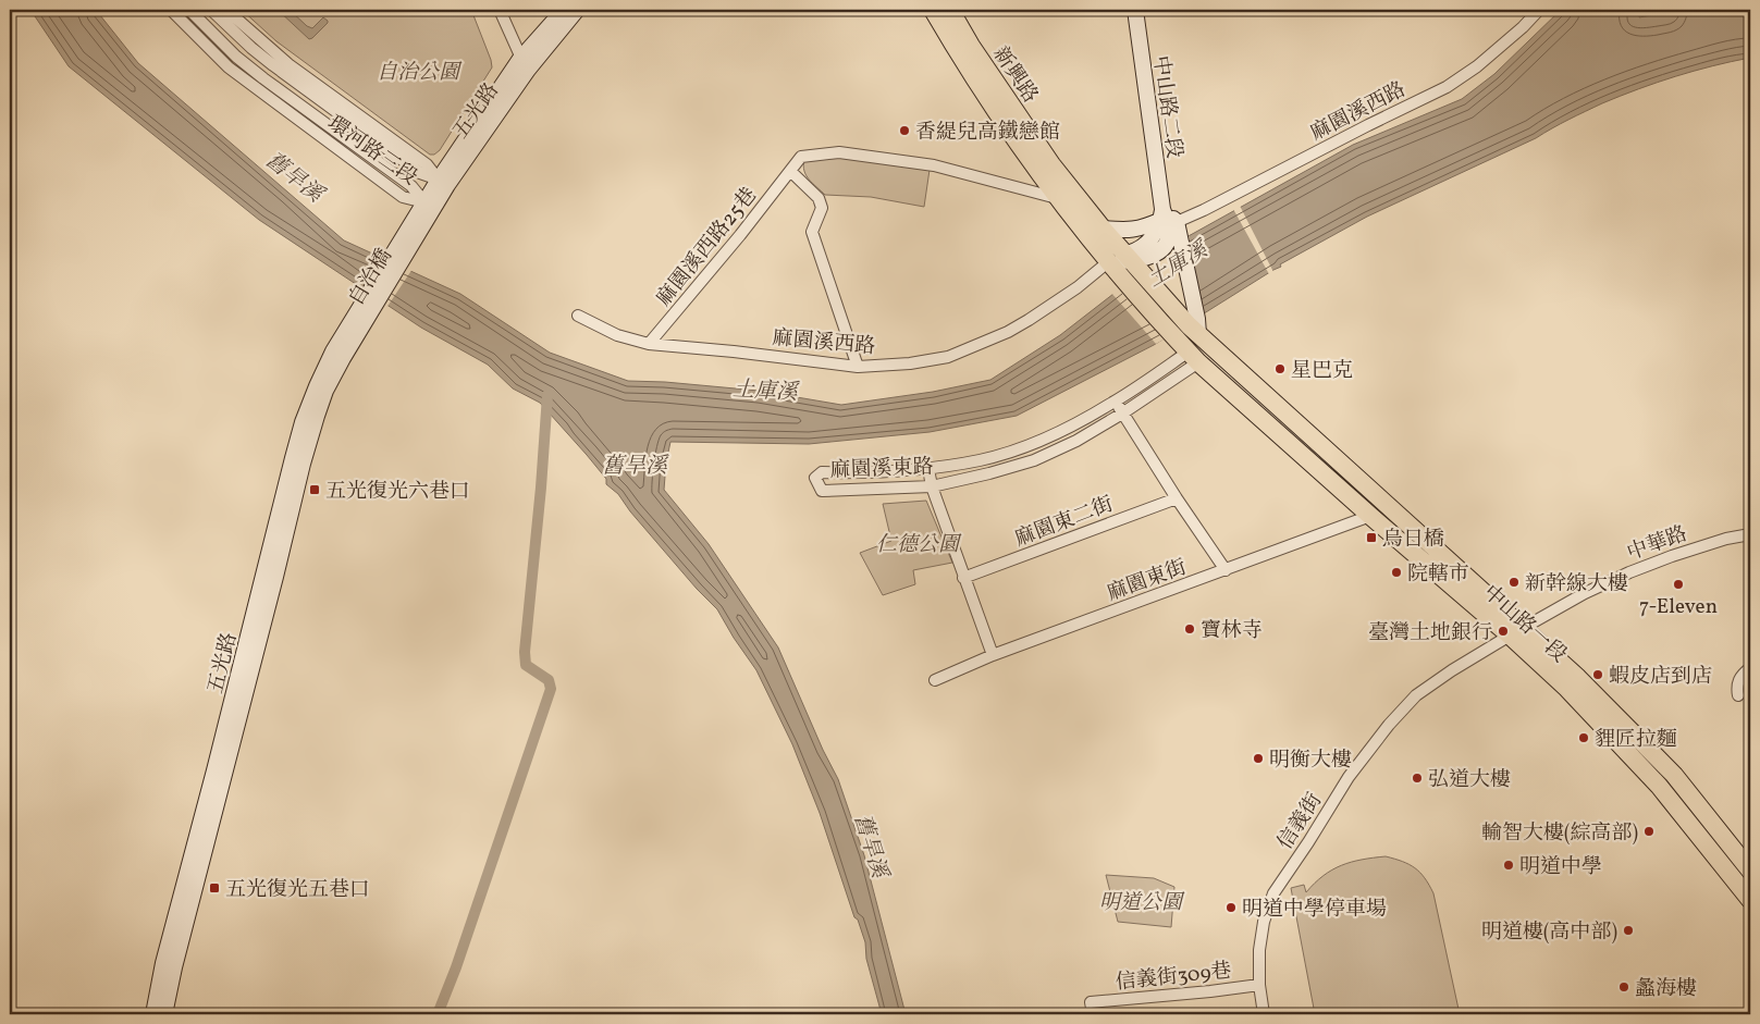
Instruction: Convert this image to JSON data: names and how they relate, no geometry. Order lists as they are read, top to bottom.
{
  "streets": {
    "main road": [
      "新興路",
      "中山路二段",
      "五光路",
      "自治橋",
      "中山路一段"
    ],
    "street": [
      "麻園溪西路",
      "環河路三段",
      "麻園溪西路25巷",
      "麻園溪東路",
      "麻園東二街",
      "中華路",
      "麻園東街",
      "信義街",
      "信義街309巷"
    ]
  },
  "crossings": [
    ["新興路", "中山路二段"],
    ["新興路", "麻園溪西路"],
    ["新興路", "麻園溪西路25巷"],
    ["新興路", "中山路一段"],
    ["中山路二段", "麻園溪西路"],
    ["中山路二段", "中山路一段"],
    ["五光路", "環河路三段"],
    ["五光路", "自治橋"],
    ["麻園溪西路", "麻園溪西路25巷"],
    ["麻園溪西路", "中山路一段"],
    ["麻園溪東路", "中山路一段"],
    ["中華路", "中山路一段"],
    ["中華路", "信義街"],
    ["麻園東街", "中山路一段"],
    ["中山路一段", "信義街"],
    ["信義街", "信義街309巷"]
  ],
  "water": ["舊旱溪", "土庫溪"],
  "parks": ["自治公園", "仁德公園", "明道公園"],
  "places": {
    "other": [
      "香緹兒高鐵戀館",
      "星巴克",
      "院轄市",
      "新幹線大樓",
      "7-Eleven",
      "寶林寺",
      "臺灣土地銀行",
      "蝦皮店到店",
      "貍匠拉麵",
      "明衡大樓",
      "弘道大樓",
      "輸智大樓(綜高部)",
      "明道中學",
      "明道中學停車場",
      "明道樓(高中部)",
      "蠡海樓"
    ],
    "transit": ["五光復光六巷口", "烏日橋", "五光復光五巷口"]
  }
}
